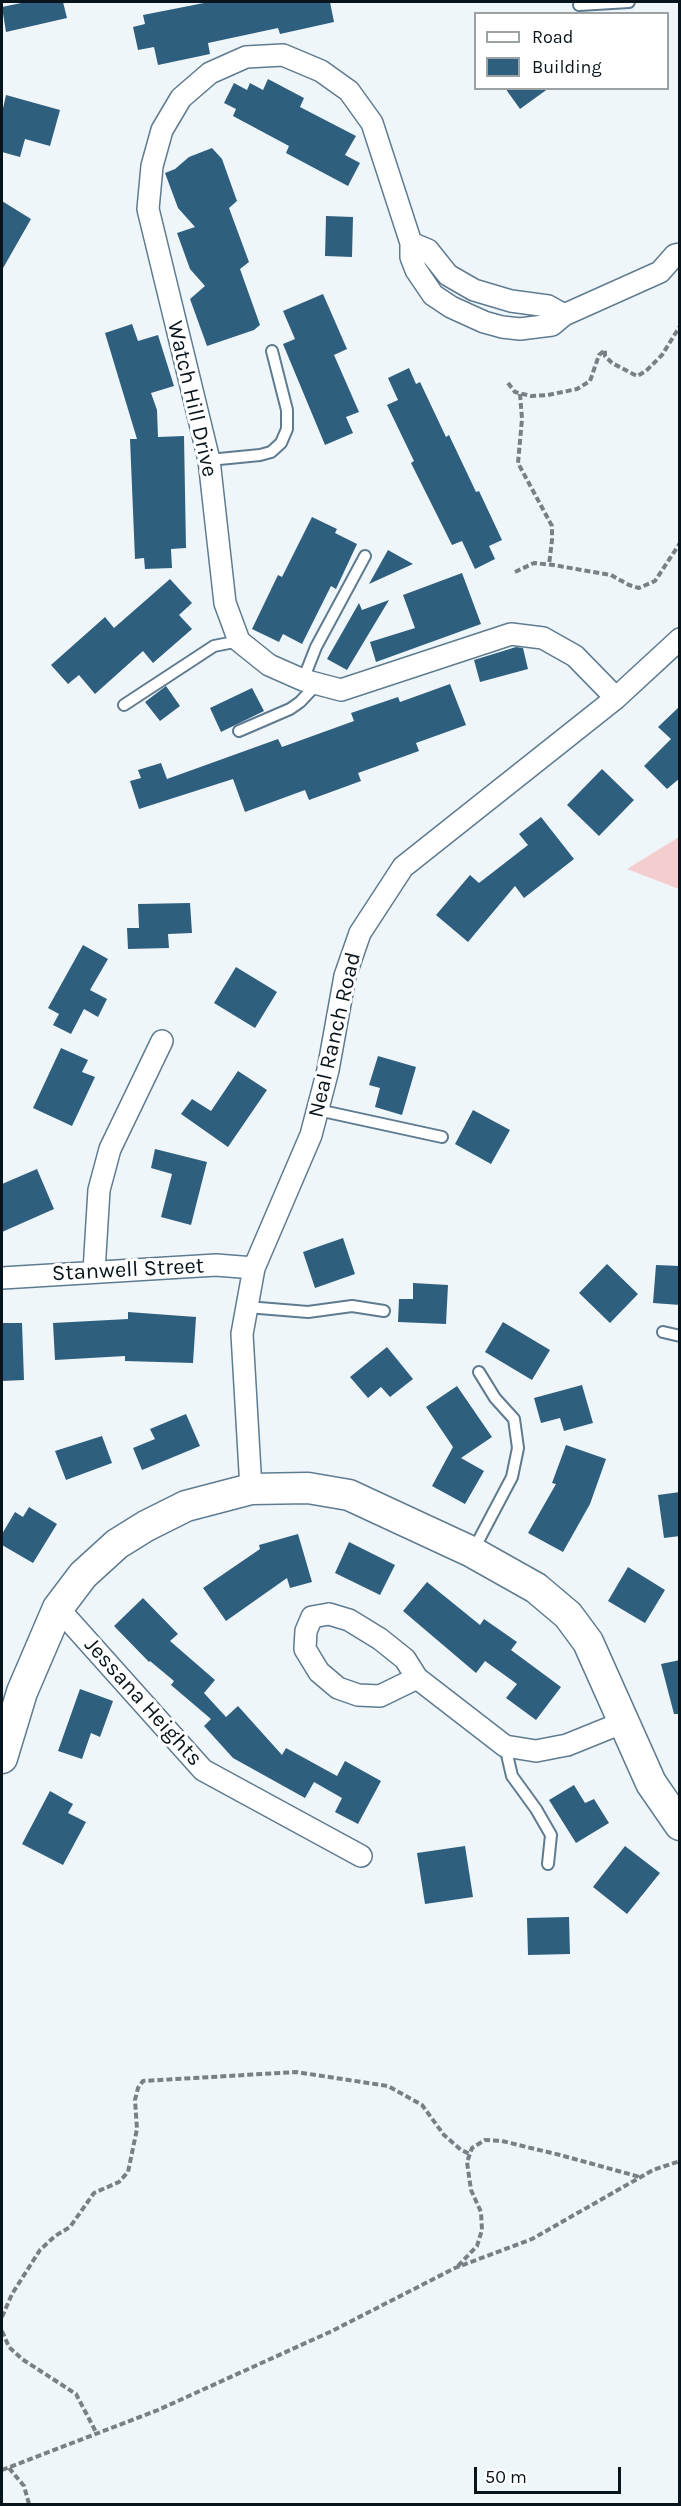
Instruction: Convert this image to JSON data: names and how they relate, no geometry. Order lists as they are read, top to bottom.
{
  "streets": {
    "street": [
      "Watch Hill Drive",
      "Neal Ranch Road",
      "Stanwell Street",
      "Jessana Heights"
    ]
  },
  "crossings": [
    ["Neal Ranch Road", "Stanwell Street"]
  ],
  "legend": ["Road", "Building"],
  "scale_bar": "50 m"
}
